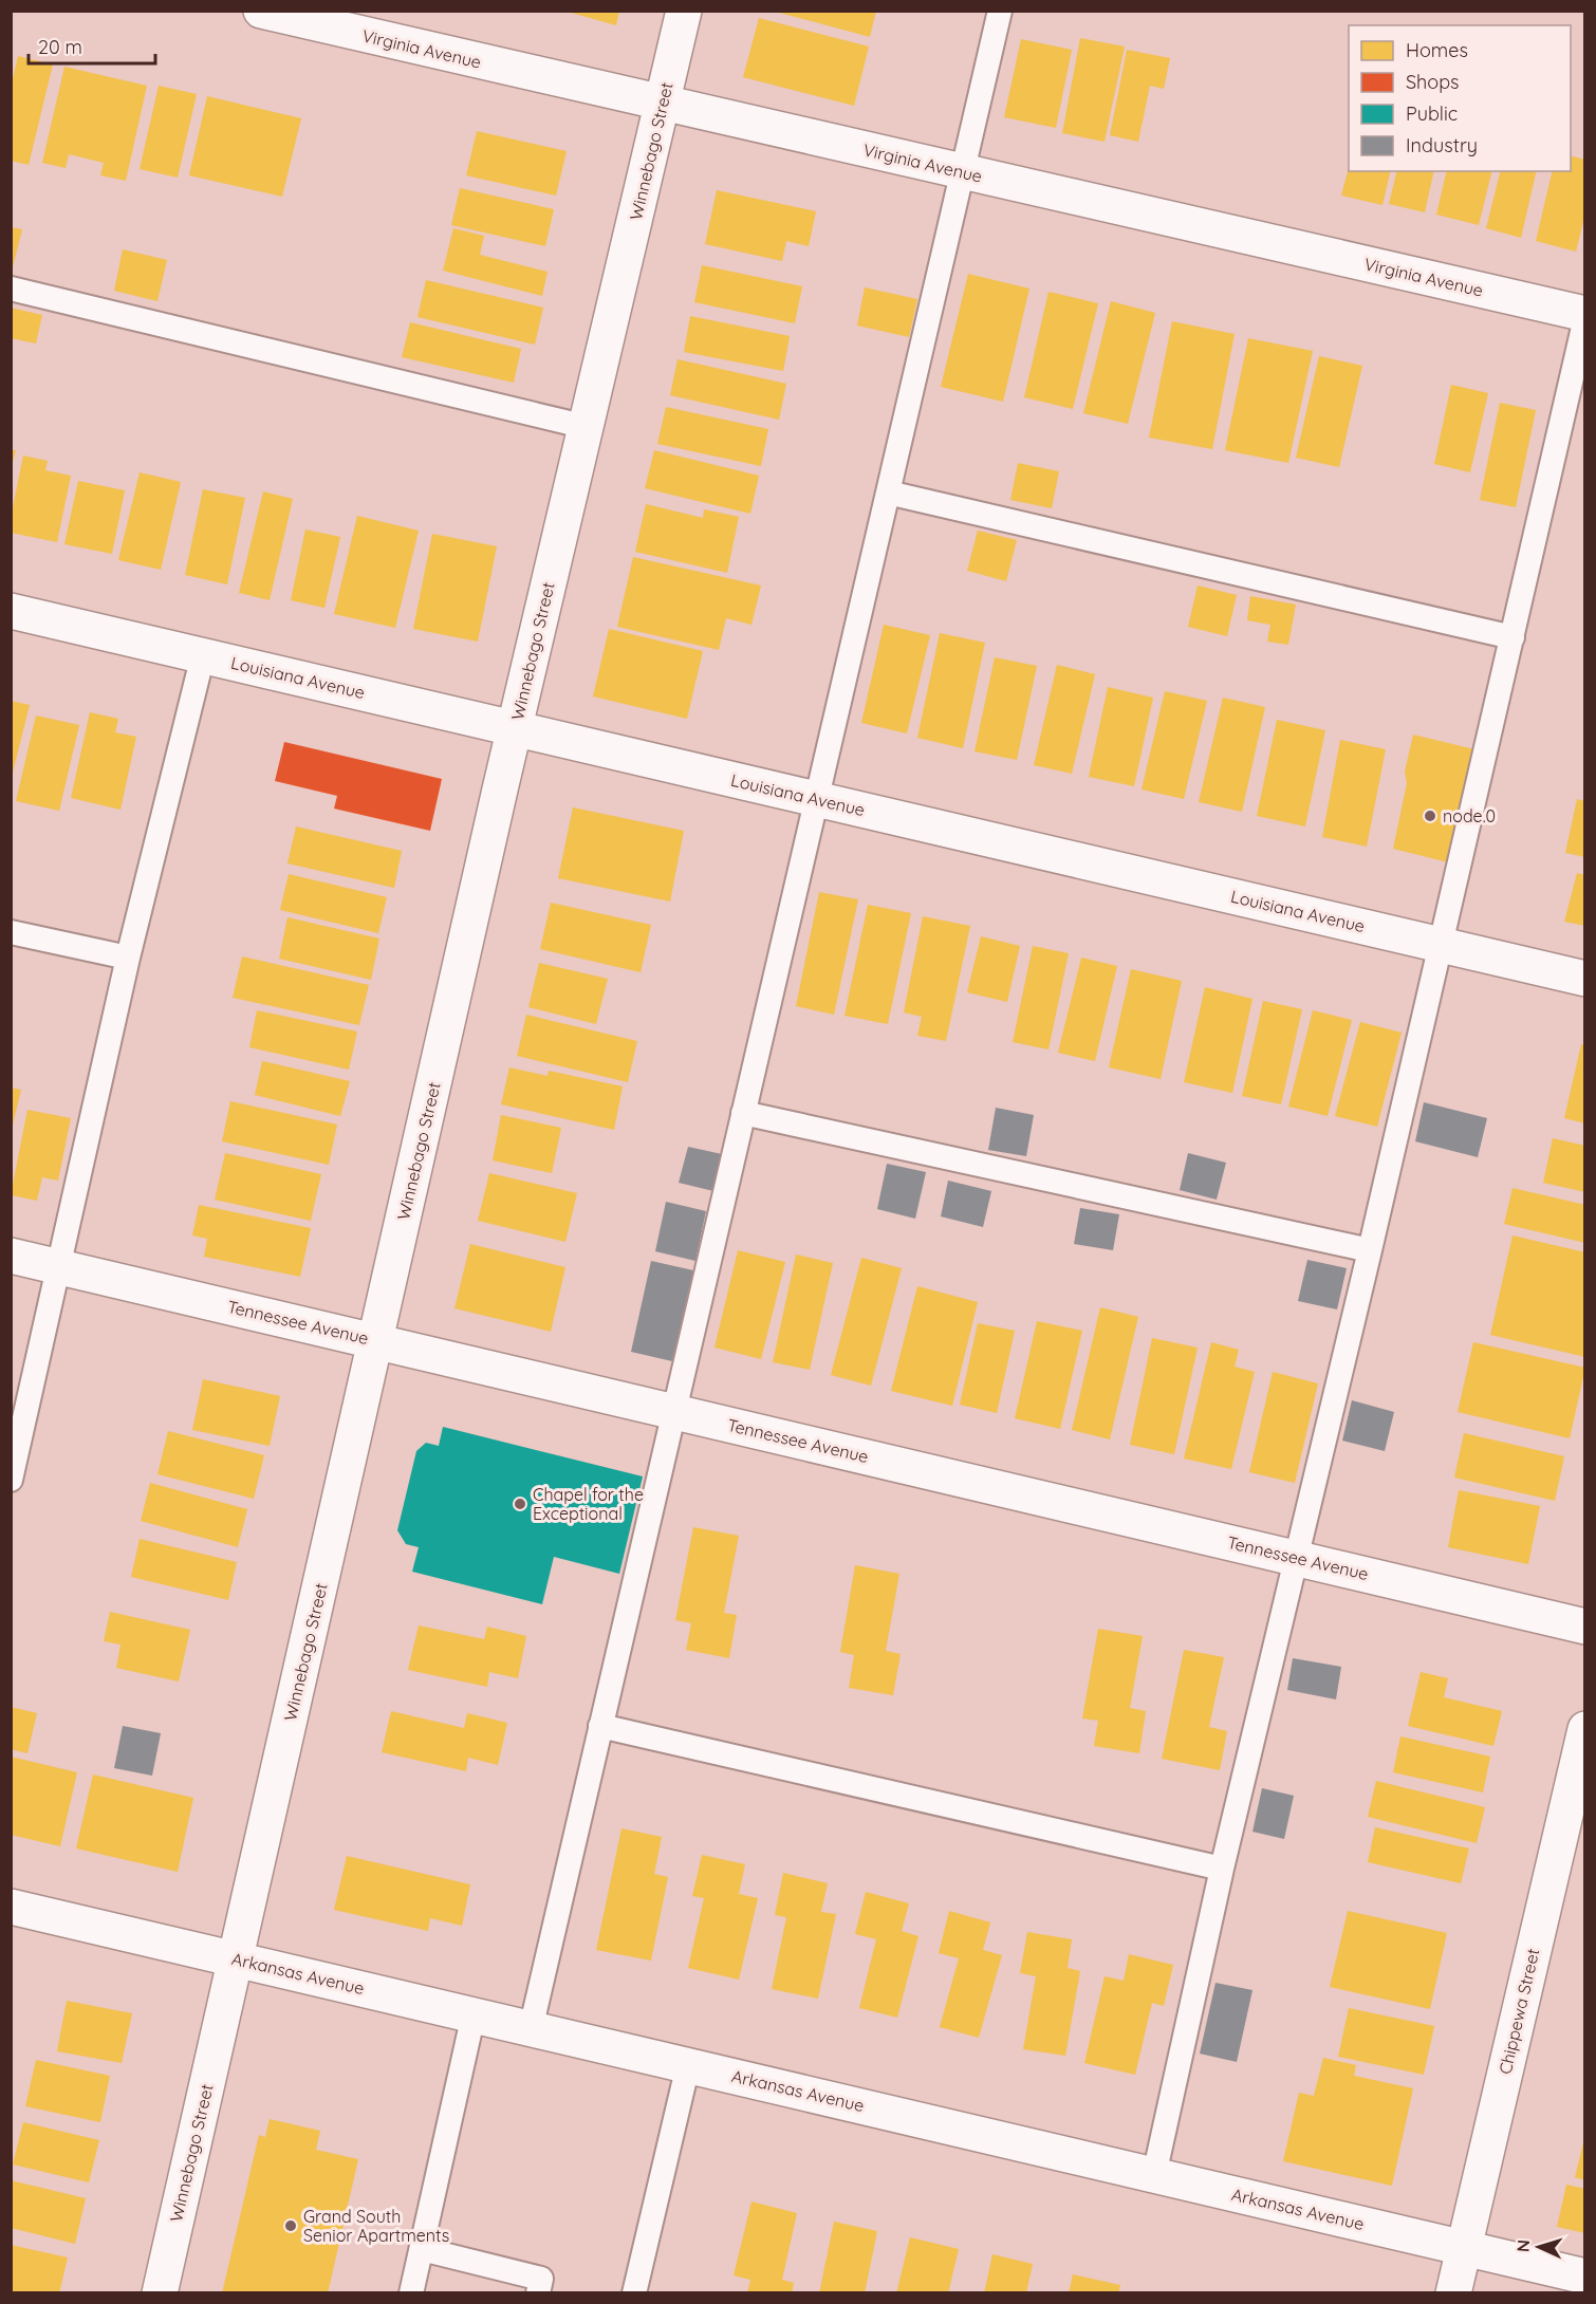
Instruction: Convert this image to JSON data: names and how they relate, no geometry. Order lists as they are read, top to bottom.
{
  "streets": {
    "street": [
      "Virginia Avenue",
      "Winnebago Street",
      "Louisiana Avenue",
      "Tennessee Avenue",
      "Arkansas Avenue",
      "Chippewa Street"
    ]
  },
  "crossings": [
    ["Virginia Avenue", "Winnebago Street"],
    ["Winnebago Street", "Louisiana Avenue"],
    ["Winnebago Street", "Tennessee Avenue"],
    ["Winnebago Street", "Arkansas Avenue"],
    ["Arkansas Avenue", "Chippewa Street"]
  ],
  "places": ["node.0", "Chapel for the Exceptional", "Grand South Senior Apartments"],
  "legend": [
    "Homes",
    "Shops",
    "Public",
    "Industry"
  ],
  "scale_bar": "20 m",
  "north": "left"
}
